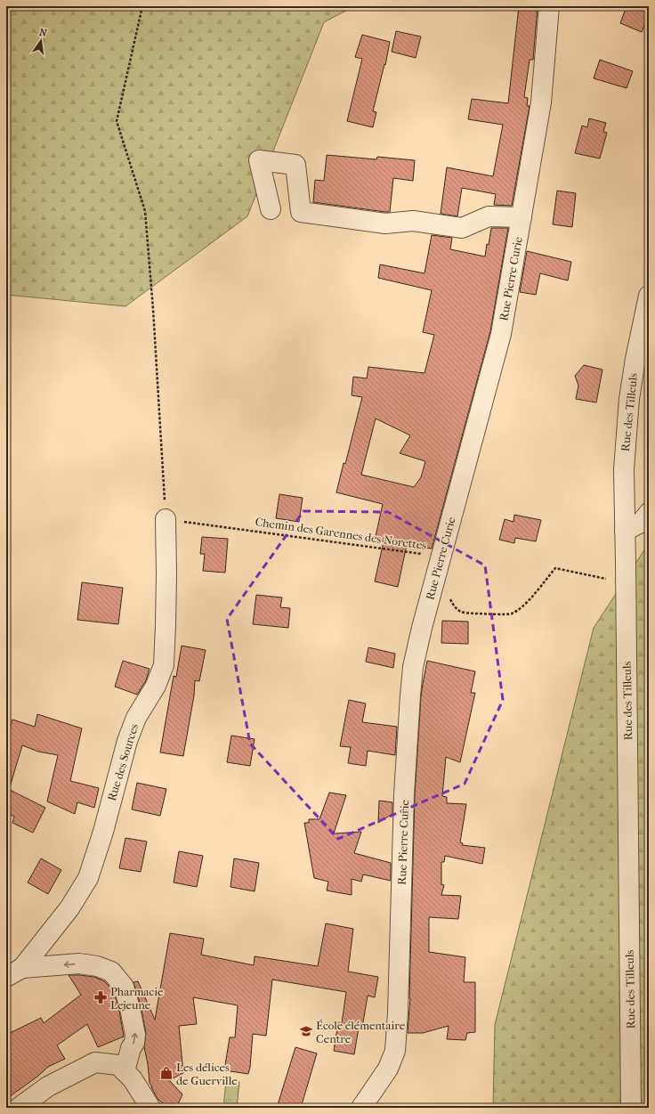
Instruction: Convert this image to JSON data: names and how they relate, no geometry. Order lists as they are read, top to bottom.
{
  "streets": {
    "street": ["Rue Pierre Curie", "Rue des Tilleuls", "Rue des Sources"],
    "path": ["Chemin des Garennes des Norettes"]
  },
  "crossings": [
    ["Rue Pierre Curie", "Chemin des Garennes des Norettes"],
    ["Chemin des Garennes des Norettes", "Rue des Sources"]
  ],
  "places": {
    "pharmacy": ["Pharmacie Lejeune"],
    "school or university": ["École élémentaire Centre"],
    "shop": ["Les délices de Guerville"]
  },
  "north": "top"
}
